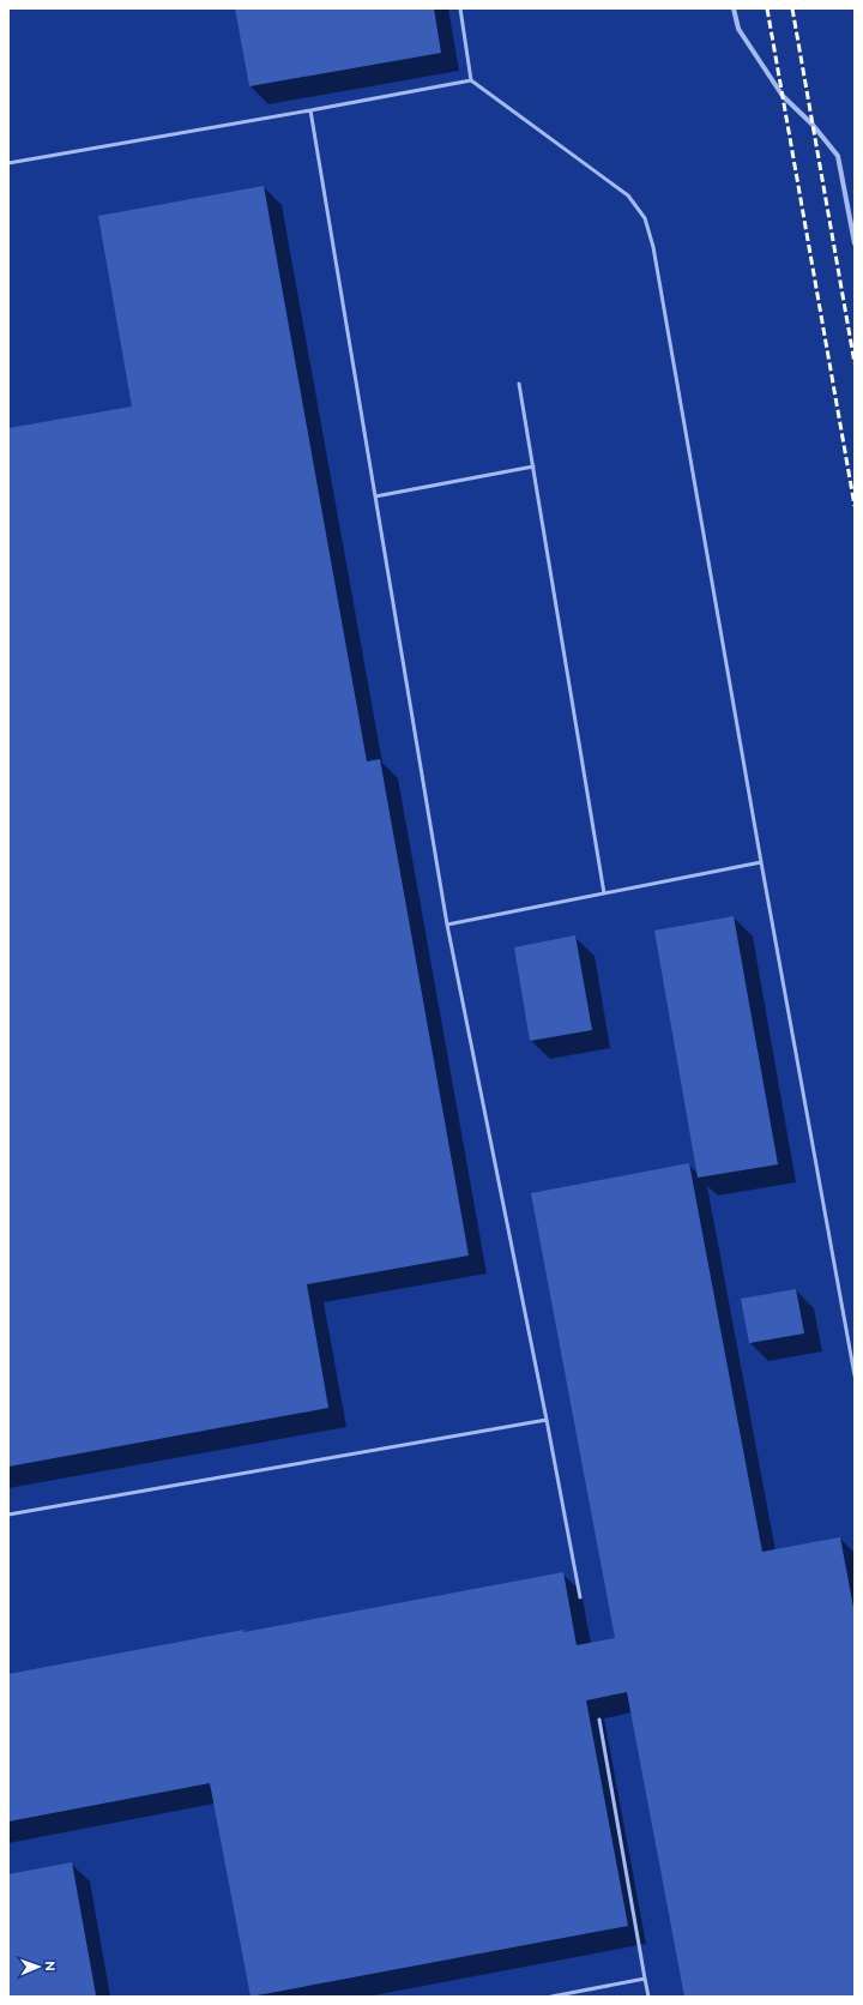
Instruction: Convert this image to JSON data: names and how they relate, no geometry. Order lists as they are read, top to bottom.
{
  "north": "right"
}
